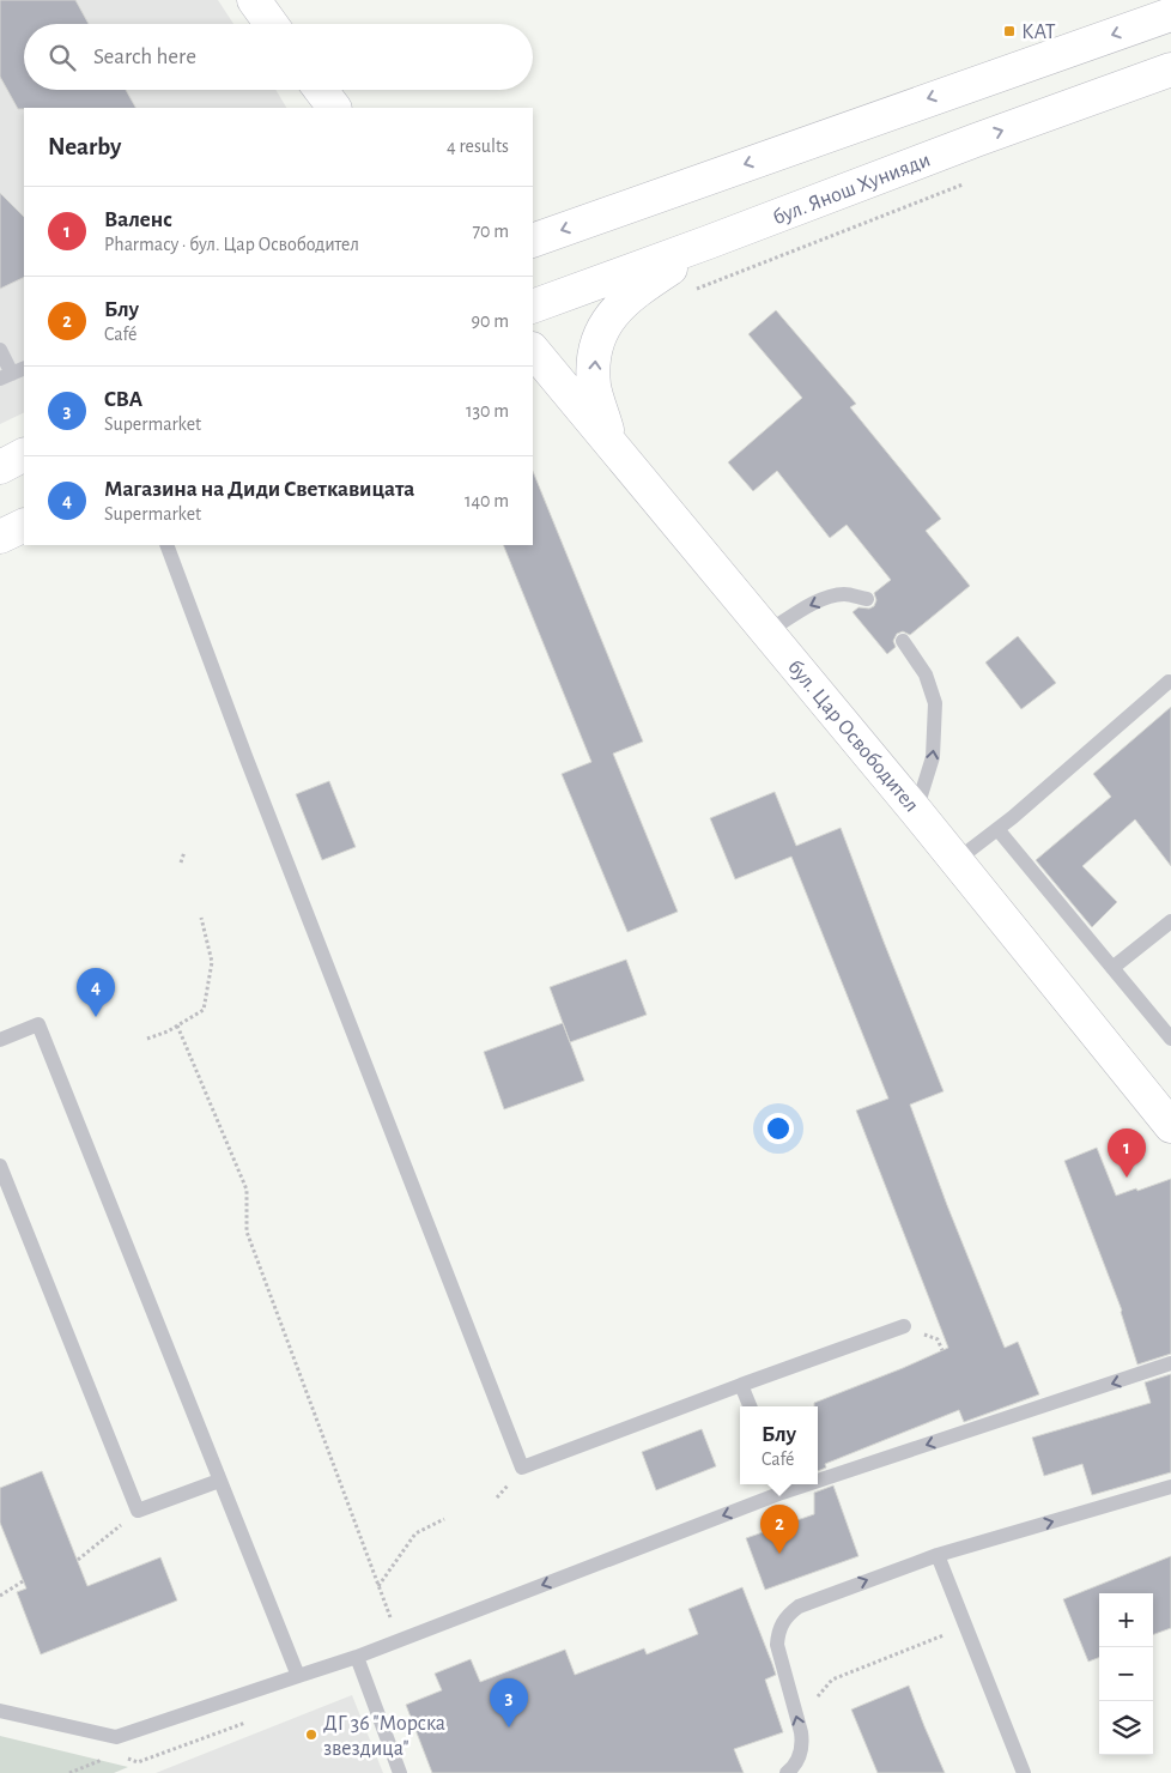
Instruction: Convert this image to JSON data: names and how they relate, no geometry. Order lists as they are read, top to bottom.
{
  "streets": {
    "street": ["бул. Янош Хунияди", "бул. Цар Освободител"]
  },
  "places": {
    "transit": ["КАТ"],
    "other": ["ДГ 36 \"Морска звездица\""]
  },
  "page": {
    "search": "Search here",
    "heading": ["Nearby", "4 results"],
    "list": [
      {
        "mark": "1",
        "name": "Валенс",
        "note": "Pharmacy · бул. Цар Освободител",
        "value": "70 m"
      },
      {
        "mark": "2",
        "name": "Блу",
        "note": "Café",
        "value": "90 m"
      },
      {
        "mark": "3",
        "name": "CBA",
        "note": "Supermarket",
        "value": "130 m"
      },
      {
        "mark": "4",
        "name": "Магазина на Диди Светкавицата",
        "note": "Supermarket",
        "value": "140 m"
      }
    ],
    "pins": [
      "4",
      "1",
      "2",
      "3"
    ],
    "popup": ["Блу", "Café"],
    "map_buttons": ["+", "−"]
  }
}
